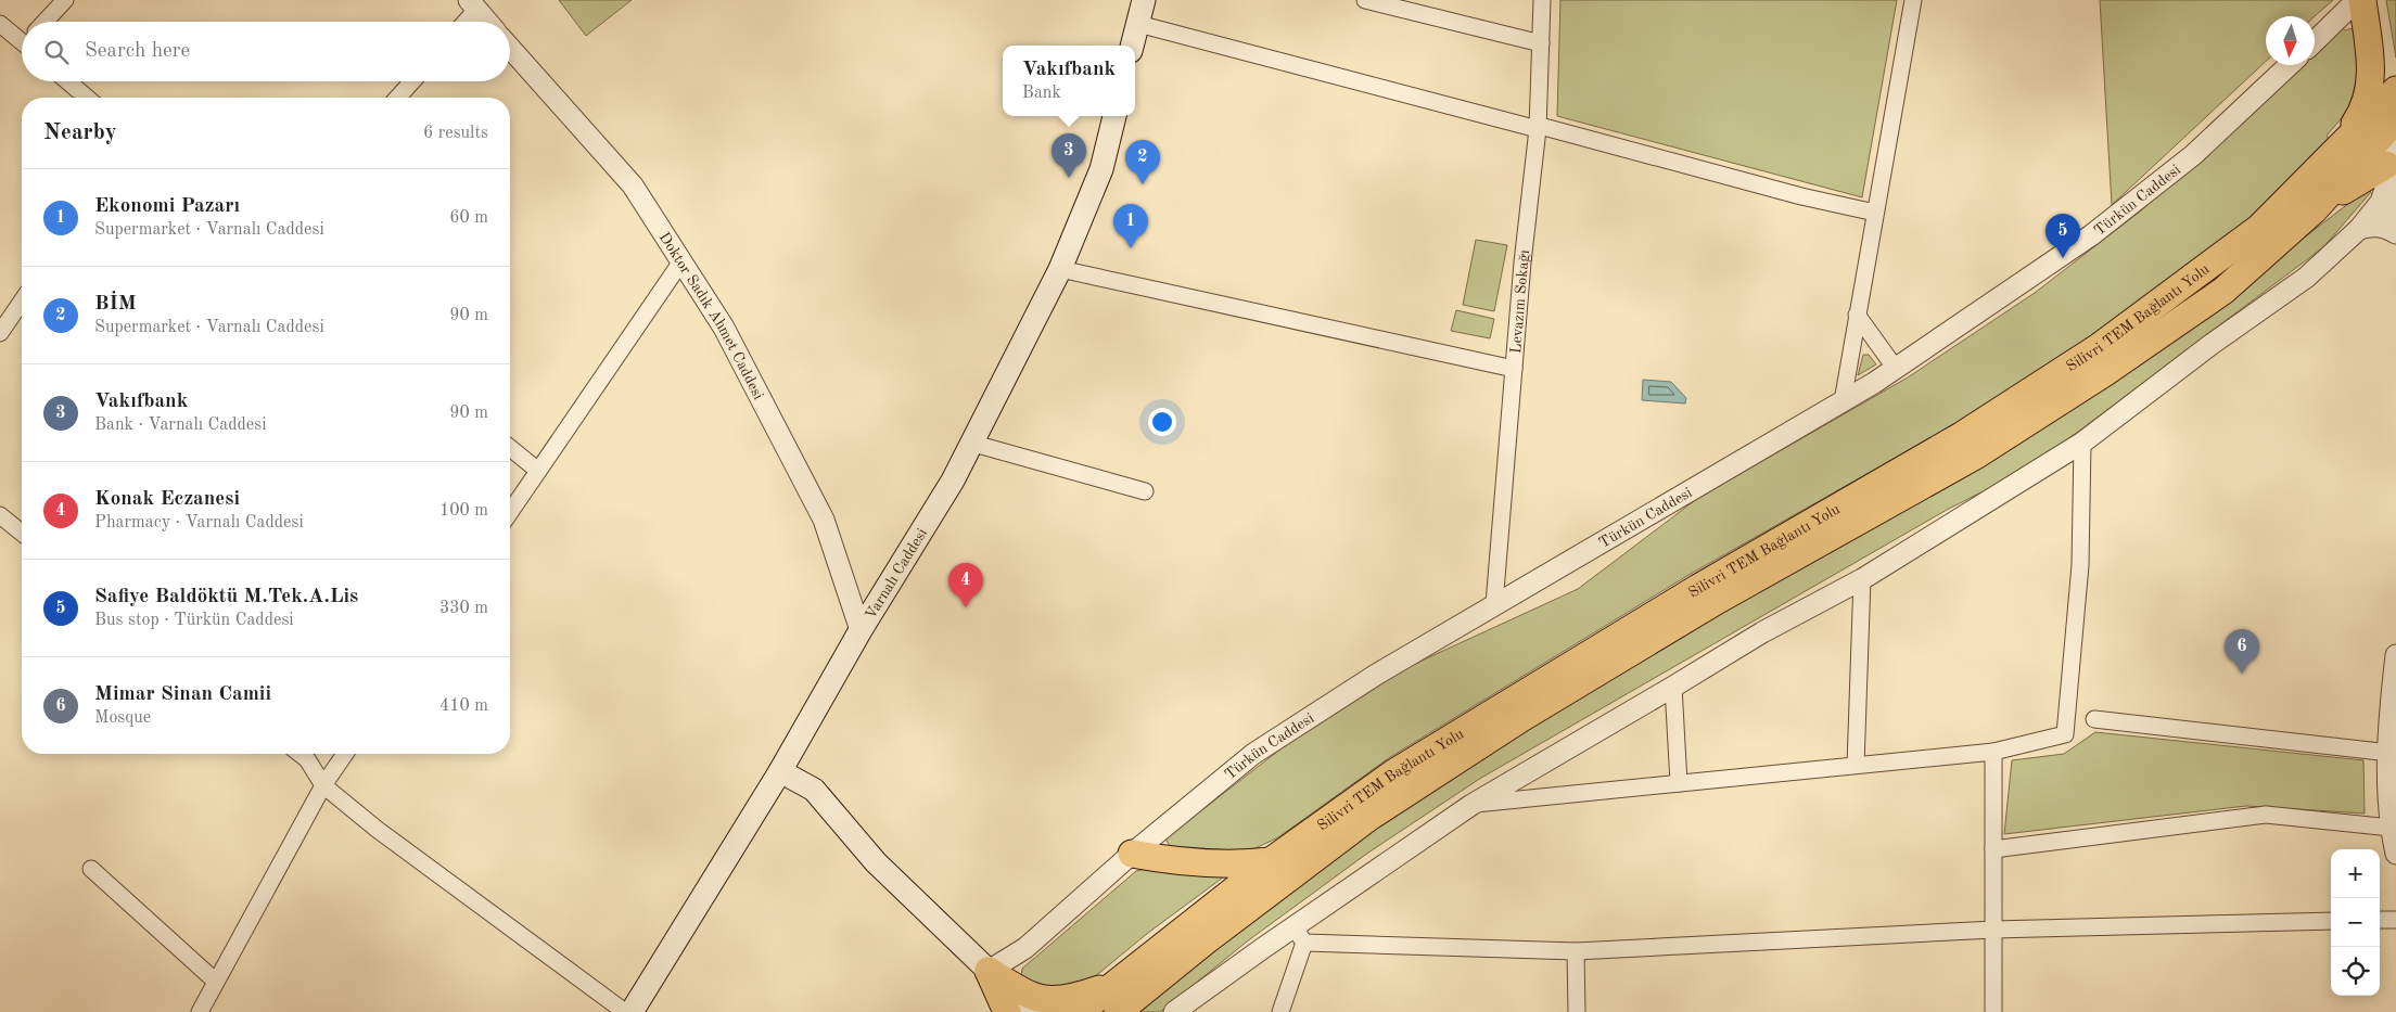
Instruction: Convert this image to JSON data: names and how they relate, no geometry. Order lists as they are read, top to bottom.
{
  "streets": {
    "highway": ["Silivri TEM Bağlantı Yolu"],
    "main road": ["Varnalı Caddesi"],
    "street": ["Türkün Caddesi", "Levazım Sokağı", "Doktor Sadık Ahmet Caddesi"]
  },
  "crossings": [
    ["Türkün Caddesi", "Levazım Sokağı"],
    ["Doktor Sadık Ahmet Caddesi", "Varnalı Caddesi"]
  ],
  "north": "bottom",
  "page": {
    "search": "Search here",
    "popup": ["Vakıfbank", "Bank"],
    "heading": ["Nearby", "6 results"],
    "pins": [
      "3",
      "2",
      "1",
      "5",
      "4",
      "6"
    ],
    "list": [
      {
        "mark": "1",
        "name": "Ekonomi Pazarı",
        "note": "Supermarket · Varnalı Caddesi",
        "value": "60 m"
      },
      {
        "mark": "2",
        "name": "BİM",
        "note": "Supermarket · Varnalı Caddesi",
        "value": "90 m"
      },
      {
        "mark": "3",
        "name": "Vakıfbank",
        "note": "Bank · Varnalı Caddesi",
        "value": "90 m"
      },
      {
        "mark": "4",
        "name": "Konak Eczanesi",
        "note": "Pharmacy · Varnalı Caddesi",
        "value": "100 m"
      },
      {
        "mark": "5",
        "name": "Safiye Baldöktü M.Tek.A.Lis",
        "note": "Bus stop · Türkün Caddesi",
        "value": "330 m"
      },
      {
        "mark": "6",
        "name": "Mimar Sinan Camii",
        "note": "Mosque",
        "value": "410 m"
      }
    ],
    "map_buttons": ["+", "−"]
  }
}
